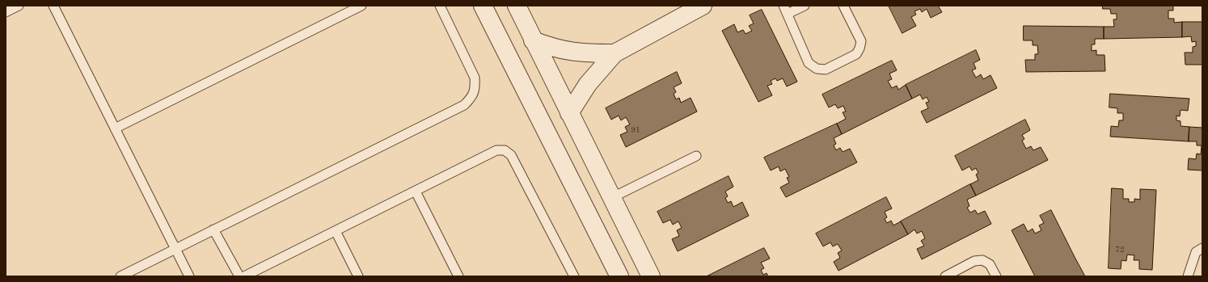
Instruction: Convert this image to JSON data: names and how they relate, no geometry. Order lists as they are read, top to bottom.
{
  "house_numbers": ["91", "72"]
}
